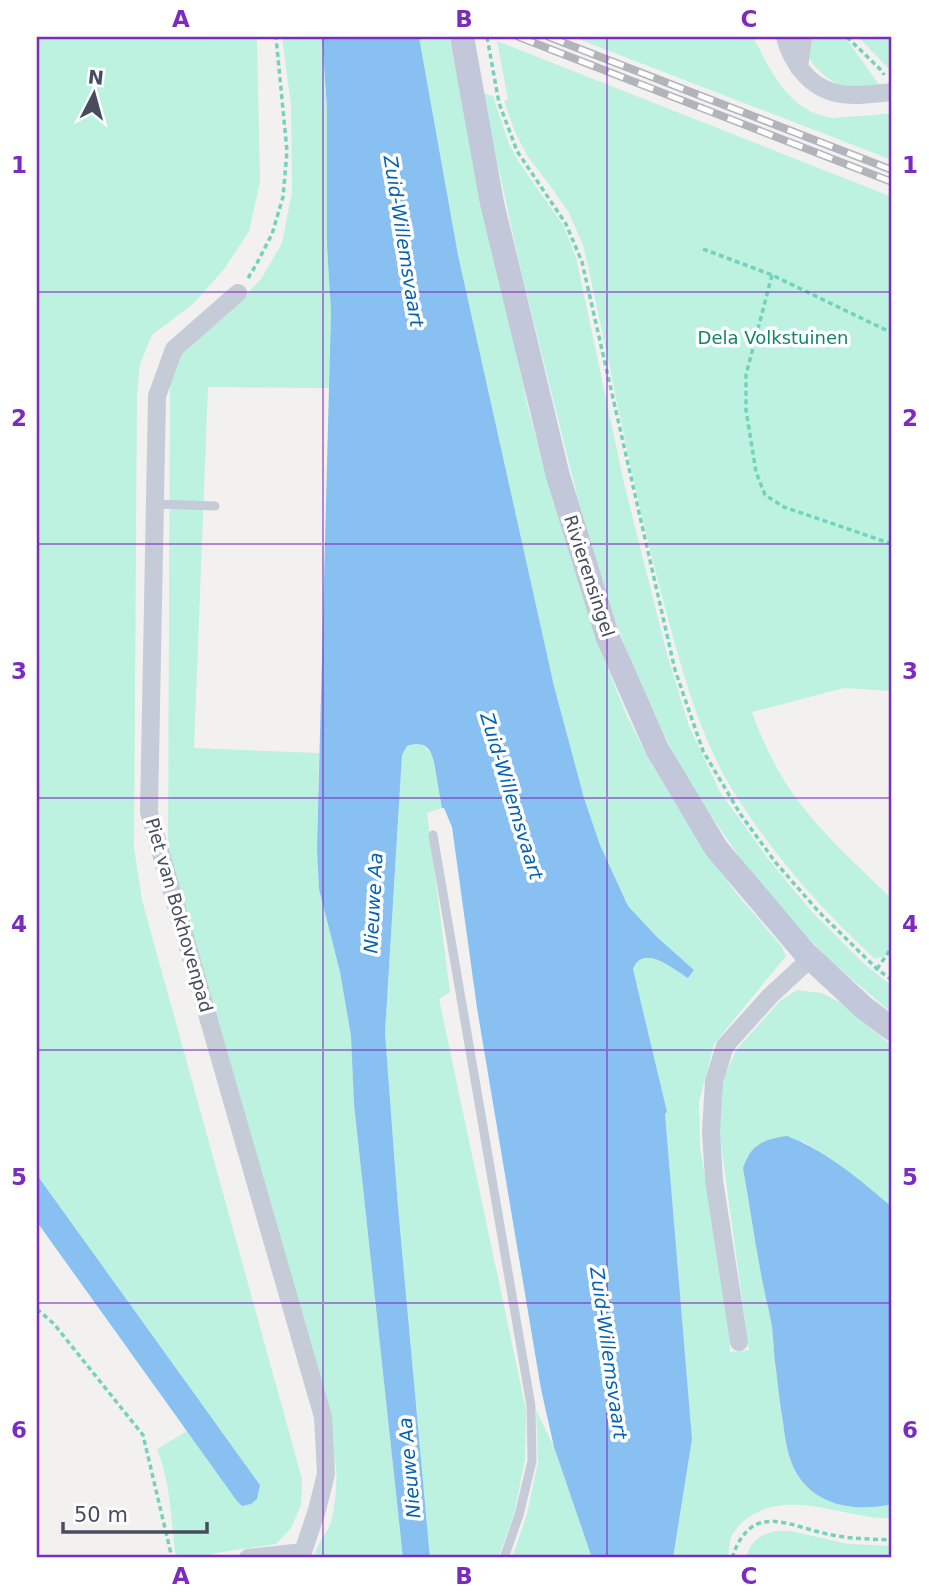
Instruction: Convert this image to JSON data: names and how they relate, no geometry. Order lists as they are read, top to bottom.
{
  "streets": {
    "main road": ["Rivierensingel"],
    "street": ["Piet van Bokhovenpad"]
  },
  "water": ["Zuid-Willemsvaart", "Nieuwe Aa"],
  "parks": ["Dela Volkstuinen"],
  "scale_bar": "50 m",
  "north": "top",
  "grid": {
    "columns": ["A", "B", "C"],
    "rows": [
      "1",
      "2",
      "3",
      "4",
      "5",
      "6"
    ]
  }
}
